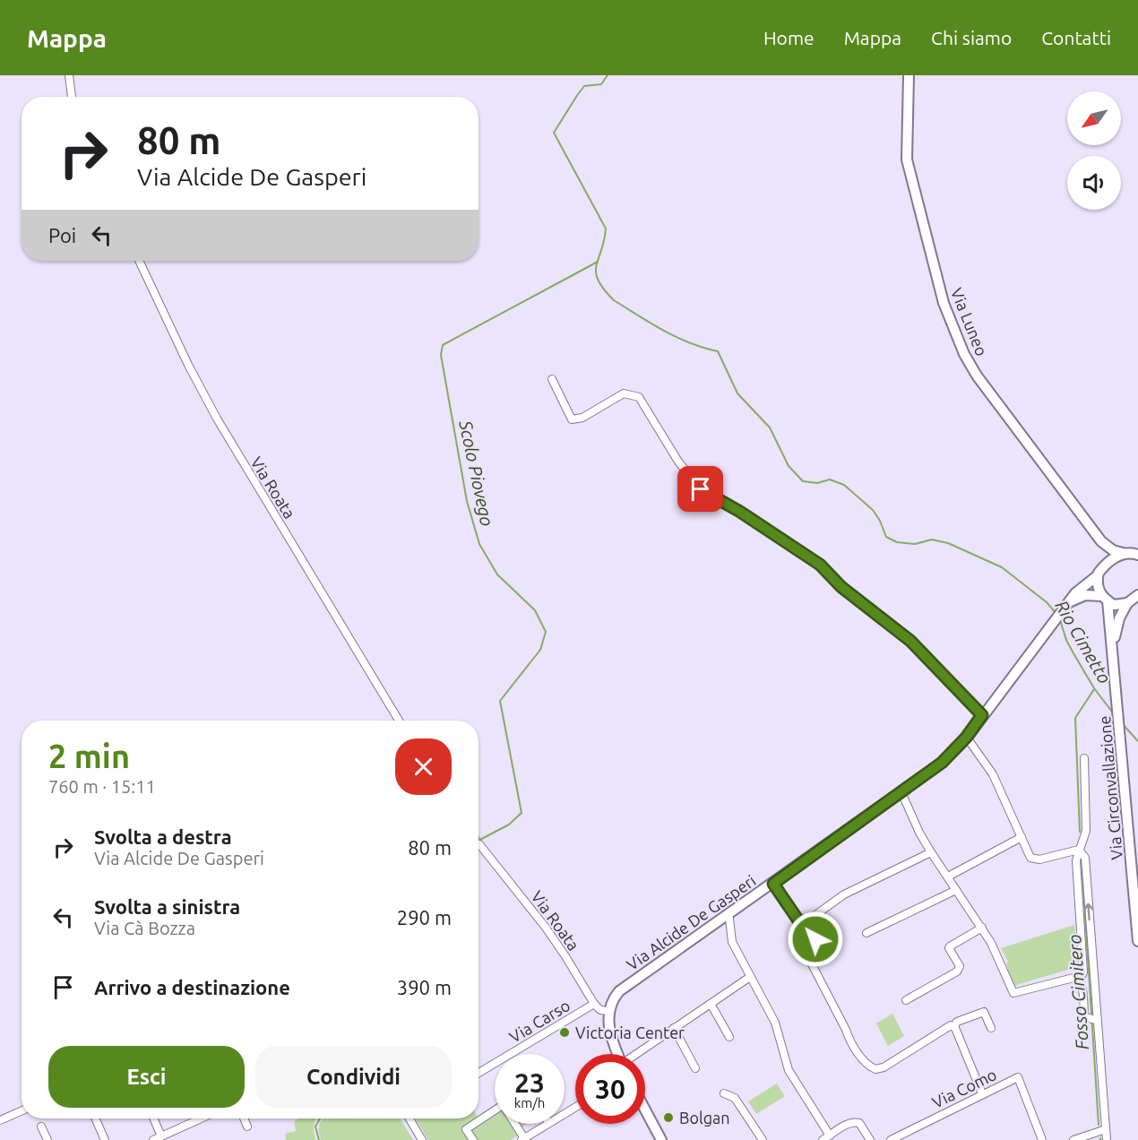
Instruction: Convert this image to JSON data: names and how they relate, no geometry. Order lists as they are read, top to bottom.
{
  "streets": {
    "street": [
      "Via Luneo",
      "Via Roata",
      "Via Circonvallazione",
      "Via Alcide De Gasperi",
      "Via Carso",
      "Via Como"
    ]
  },
  "crossings": [
    ["Via Roata", "Via Carso"]
  ],
  "water": ["Scolo Piovego", "Rio Cimetto", "Fosso Cimitero"],
  "places": ["Victoria Center", "Bolgan"],
  "north": "bottom left",
  "page": {
    "header": "Mappa",
    "nav": [
      "Home",
      "Mappa",
      "Chi siamo",
      "Contatti"
    ],
    "turn": ["80 m", "Via Alcide De Gasperi"],
    "then": "Poi",
    "heading": ["2 min", "760 m · 15:11"],
    "list": [
      {
        "name": "Svolta a destra",
        "note": "Via Alcide De Gasperi",
        "value": "80 m"
      },
      {
        "name": "Svolta a sinistra",
        "note": "Via Cà Bozza",
        "value": "290 m"
      },
      {
        "name": "Arrivo a destinazione",
        "value": "390 m"
      }
    ],
    "buttons": ["Esci", "Condividi"],
    "speed": "23 km/h",
    "limit": "30"
  }
}
